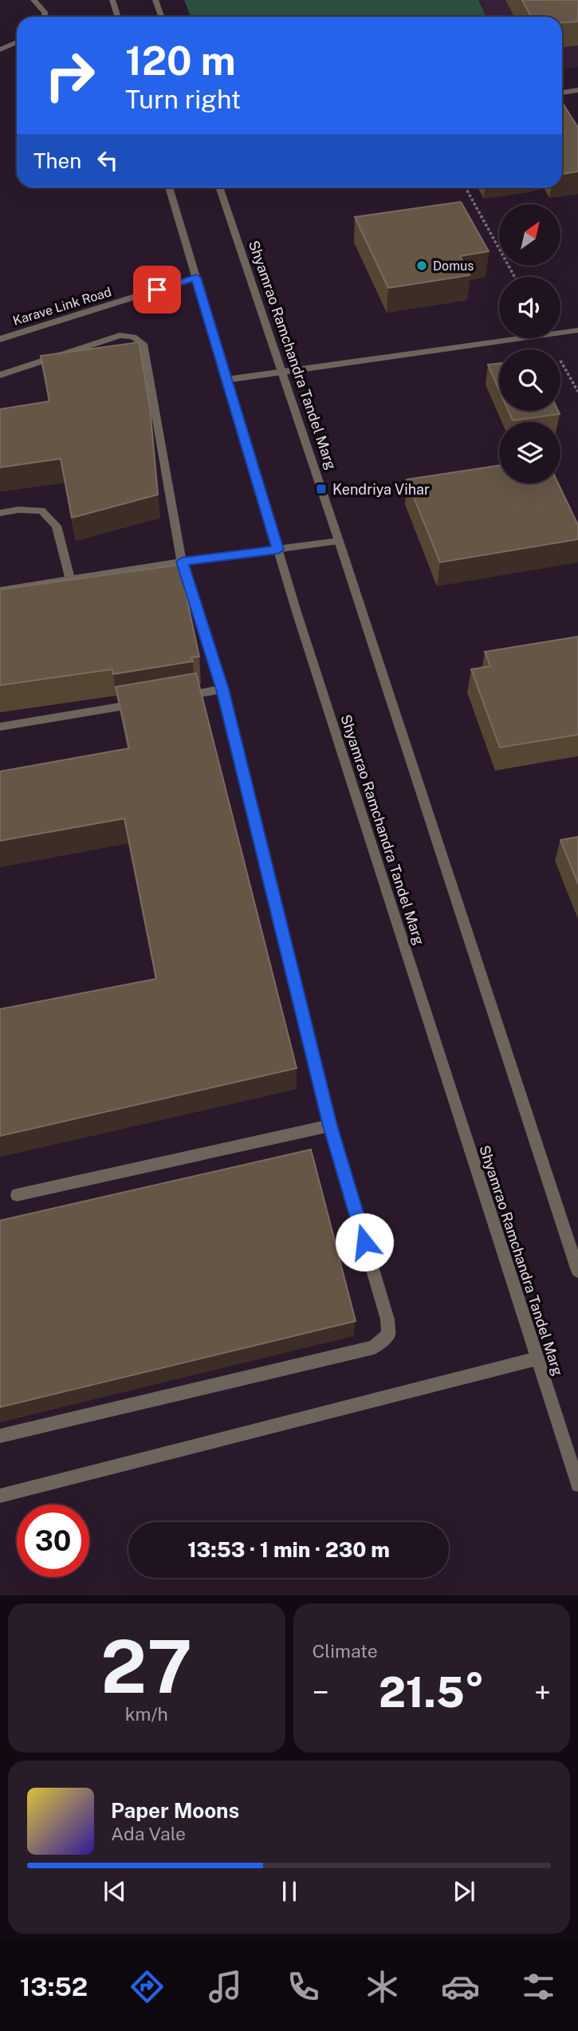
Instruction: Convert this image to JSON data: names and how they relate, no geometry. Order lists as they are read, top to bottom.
{
  "streets": {
    "street": ["Karave Link Road", "Shyamrao Ramchandra Tandel Marg"]
  },
  "crossings": [
    ["Karave Link Road", "Shyamrao Ramchandra Tandel Marg"]
  ],
  "places": {
    "other": ["Domus"],
    "transit": ["Kendriya Vihar"]
  },
  "north": "top right",
  "page": {
    "turn": ["120 m", "Turn right"],
    "then": "Then",
    "limit": "30",
    "trip": "13:53 · 1 min · 230 m",
    "tile": [
      ["27", "km/h"],
      "Climate"
    ],
    "heat": ["−", "21.5°", "+"],
    "song": ["Paper Moons", "Ada Vale"],
    "tabs": "13:52"
  }
}
